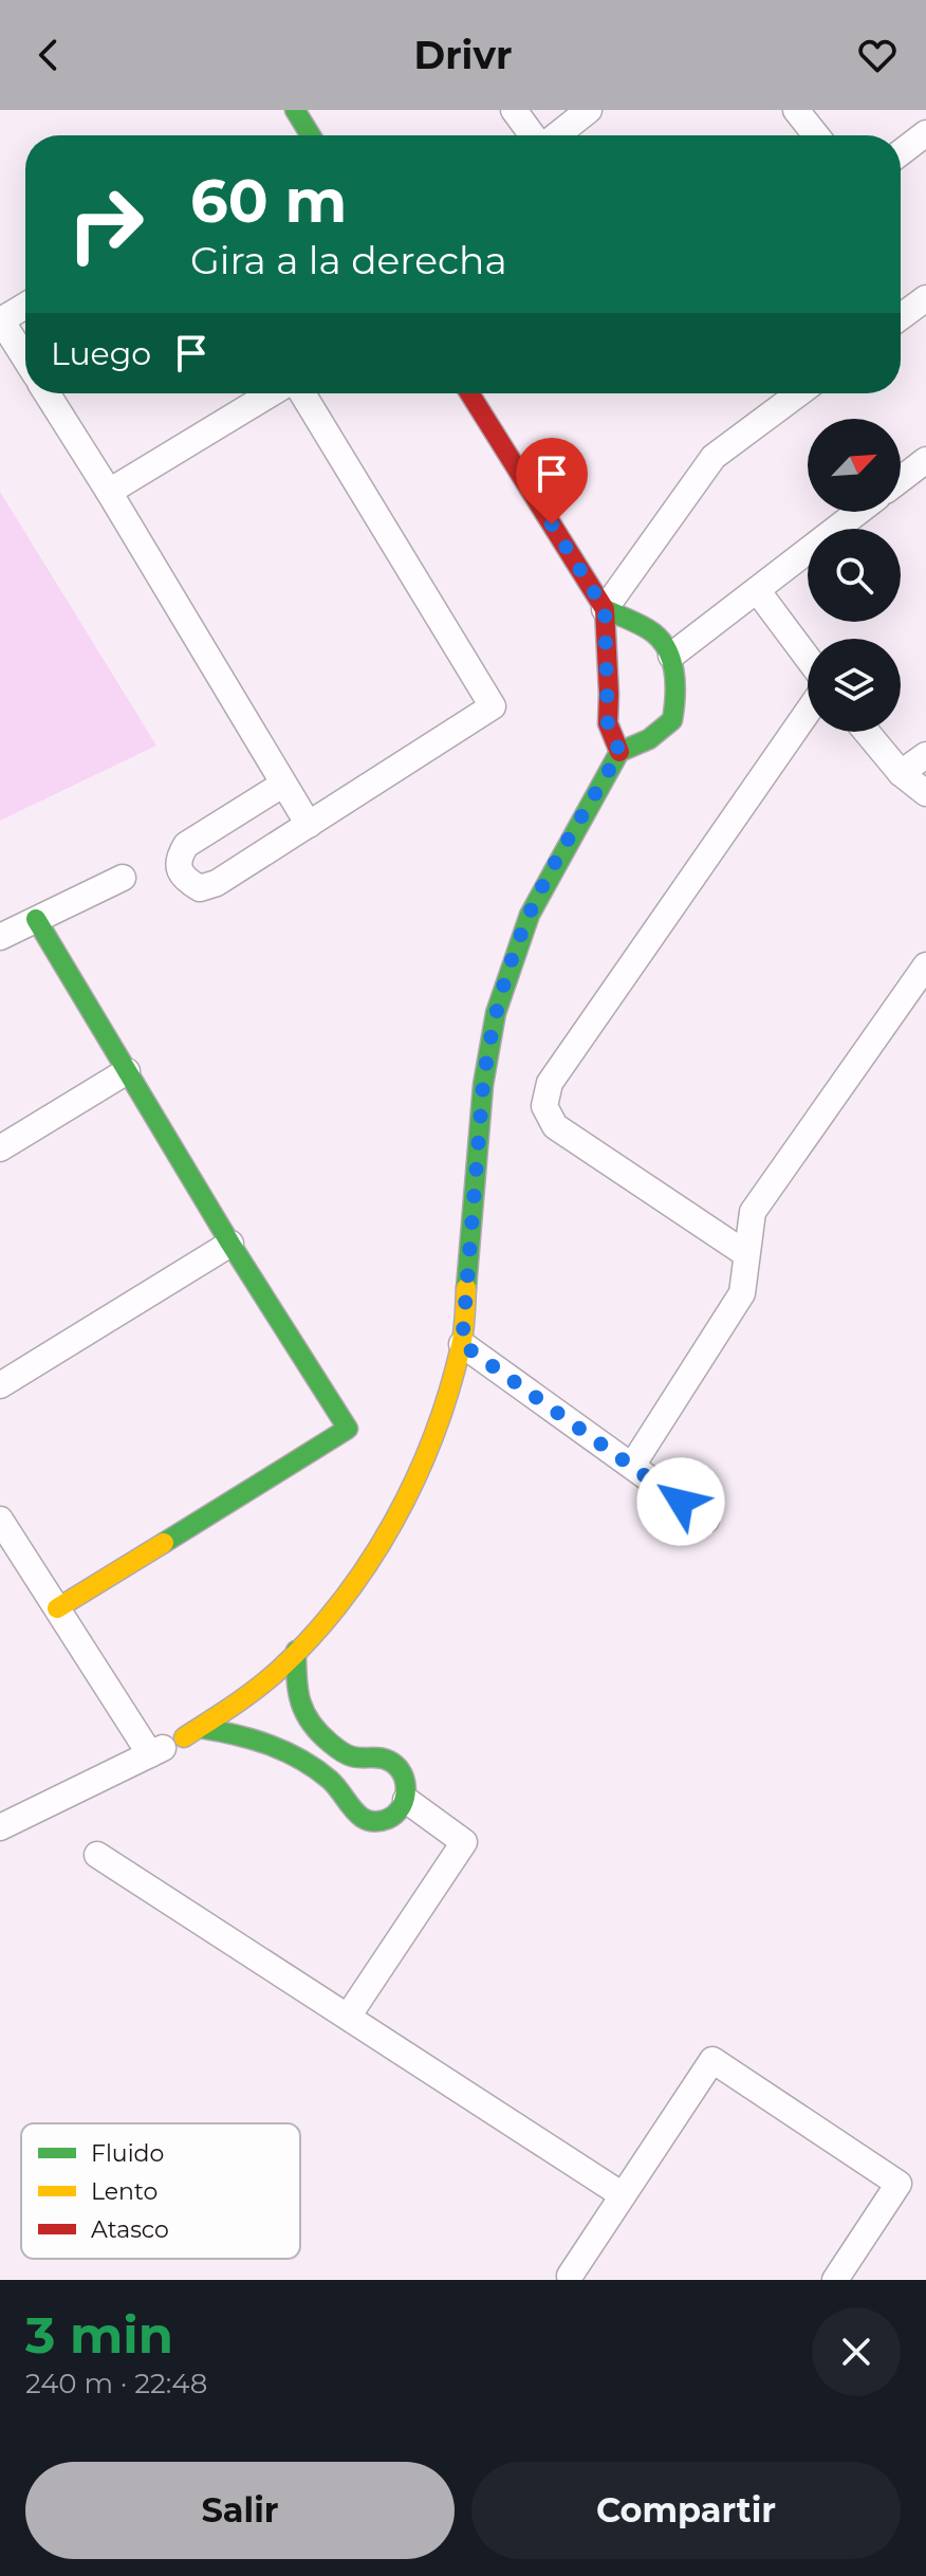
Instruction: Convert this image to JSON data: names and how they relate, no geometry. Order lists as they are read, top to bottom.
{
  "legend": ["Fluido", "Lento", "Atasco"],
  "north": "top right",
  "page": {
    "header": "Drivr",
    "turn": ["60 m", "Gira a la derecha"],
    "then": "Luego",
    "heading": ["3 min", "240 m · 22:48"],
    "buttons": ["Salir", "Compartir"]
  }
}
